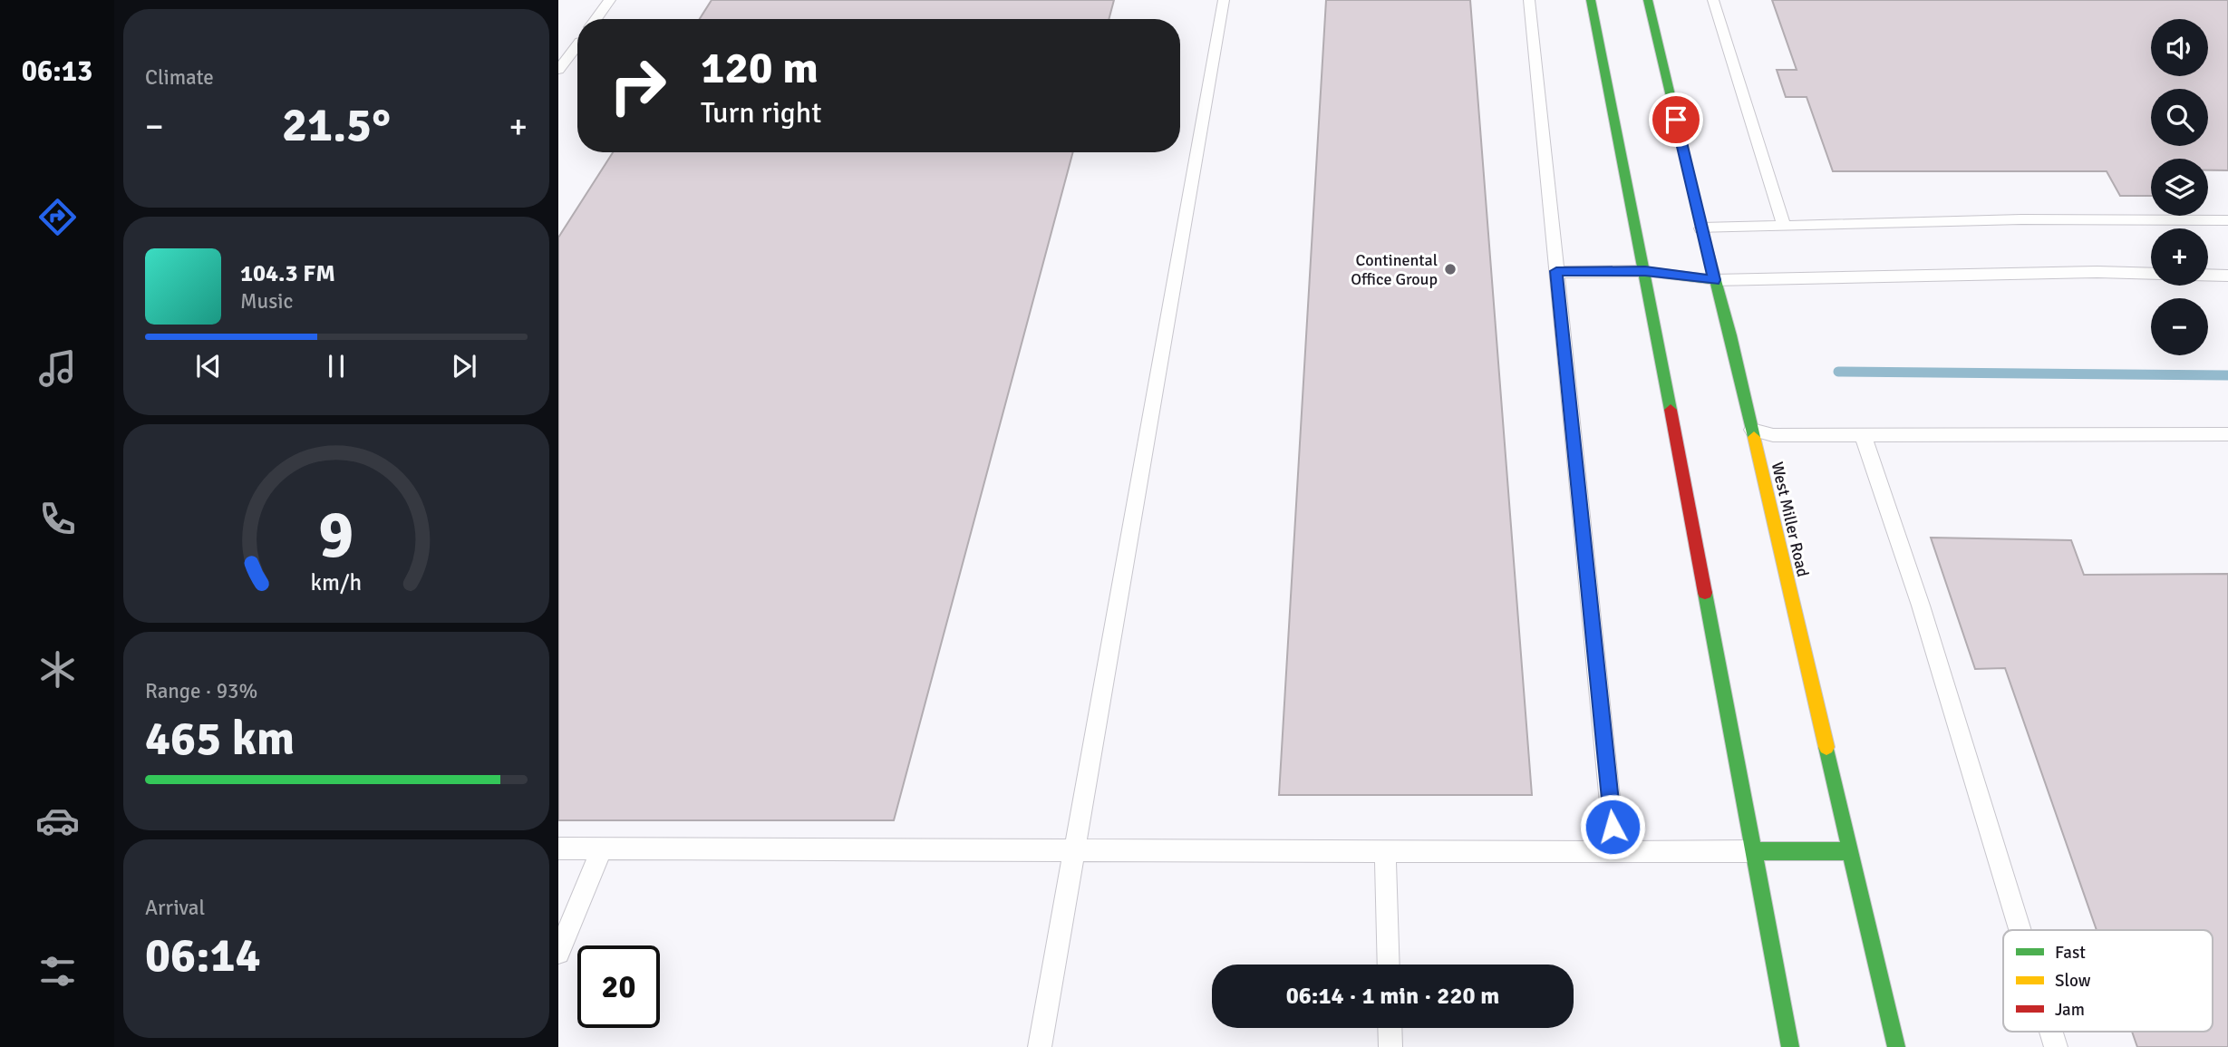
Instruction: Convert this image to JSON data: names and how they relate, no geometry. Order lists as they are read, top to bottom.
{
  "streets": {
    "main road": ["West Miller Road"]
  },
  "places": ["Continental Office Group"],
  "legend": ["Fast", "Slow", "Jam"],
  "page": {
    "tabs": "06:13",
    "tile": [
      "Climate",
      ["Range · 93%", "465 km"],
      ["Arrival", "06:14"]
    ],
    "map_buttons": ["+", "−"],
    "turn": ["120 m", "Turn right"],
    "heat": ["−", "21.5°", "+"],
    "song": ["104.3 FM", "Music"],
    "limit": "20",
    "trip": "06:14 · 1 min · 220 m",
    "gauge": ["9", "km/h"]
  }
}
